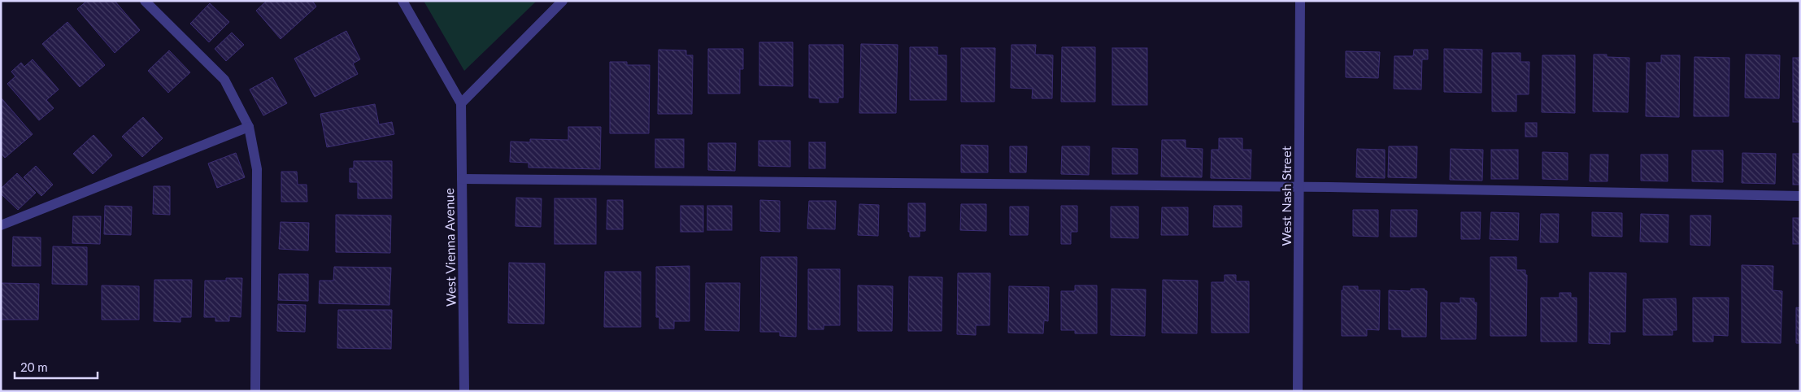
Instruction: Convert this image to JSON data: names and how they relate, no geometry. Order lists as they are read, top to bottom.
{
  "streets": {
    "street": ["West Nash Street", "West Vienna Avenue"]
  },
  "scale_bar": "20 m"
}
